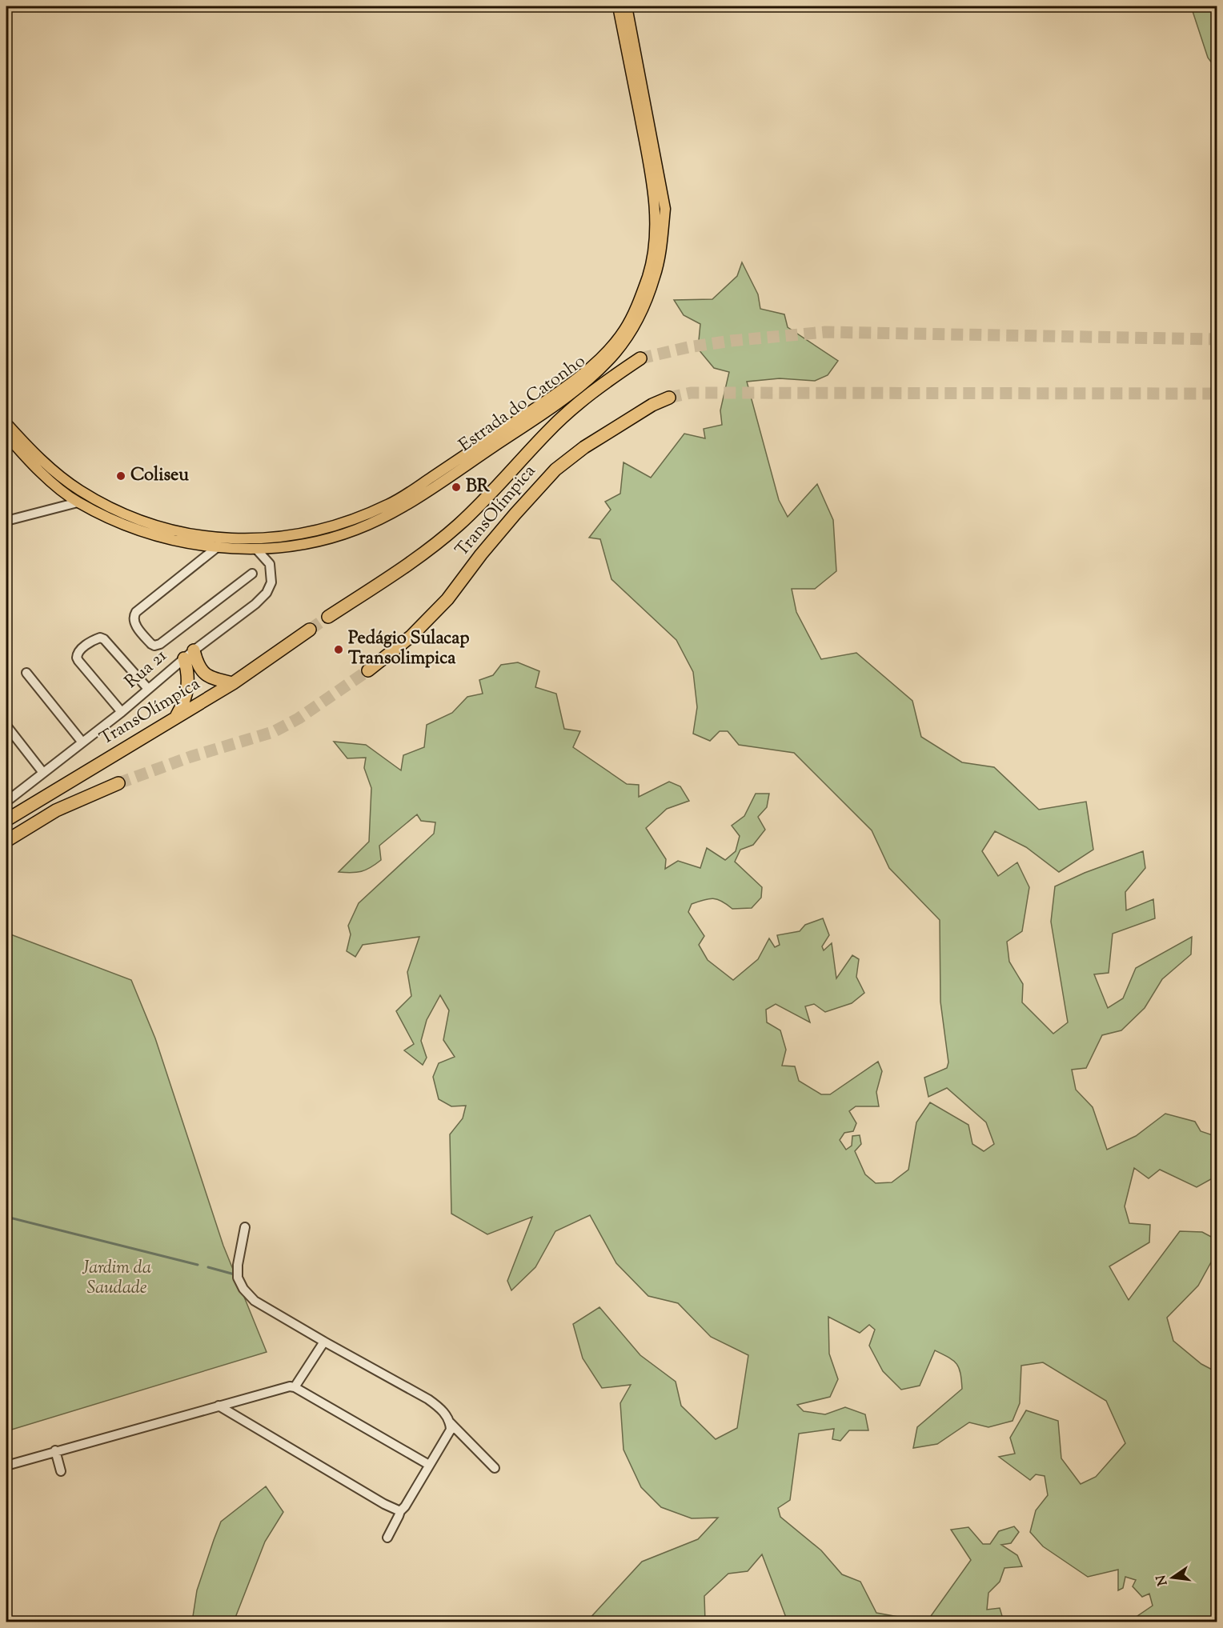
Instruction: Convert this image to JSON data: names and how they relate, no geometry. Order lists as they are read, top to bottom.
{
  "streets": {
    "highway": ["TransOlímpica"],
    "main road": ["Estrada do Catonho"],
    "street": ["Rua 21"]
  },
  "crossings": [
    ["Estrada do Catonho", "Rua 21"]
  ],
  "parks": ["Jardim da Saudade"],
  "places": ["Coliseu", "BR", "Pedágio Sulacap Transolimpica"],
  "north": "left"
}
